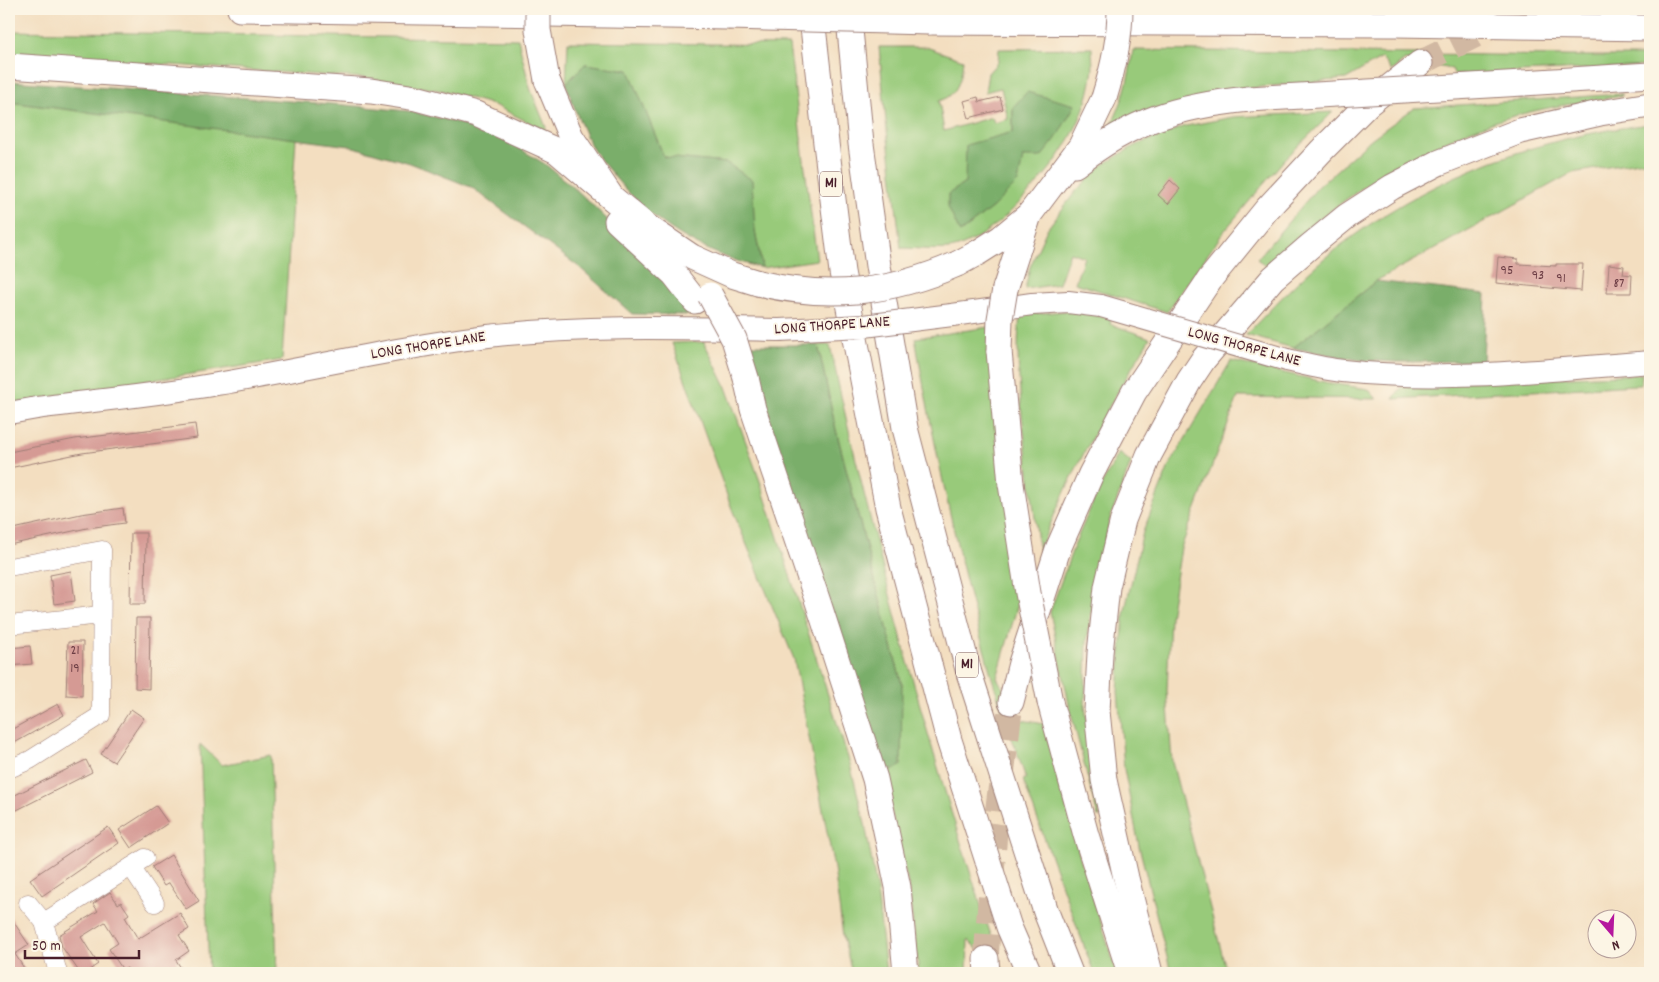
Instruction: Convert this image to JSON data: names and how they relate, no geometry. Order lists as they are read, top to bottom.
{
  "streets": {
    "highway": ["M1"],
    "main road": ["LONG THORPE LANE"]
  },
  "house_numbers": [
    "95",
    "93",
    "91",
    "87",
    "21",
    "19"
  ],
  "scale_bar": "50 m",
  "north": "bottom"
}
